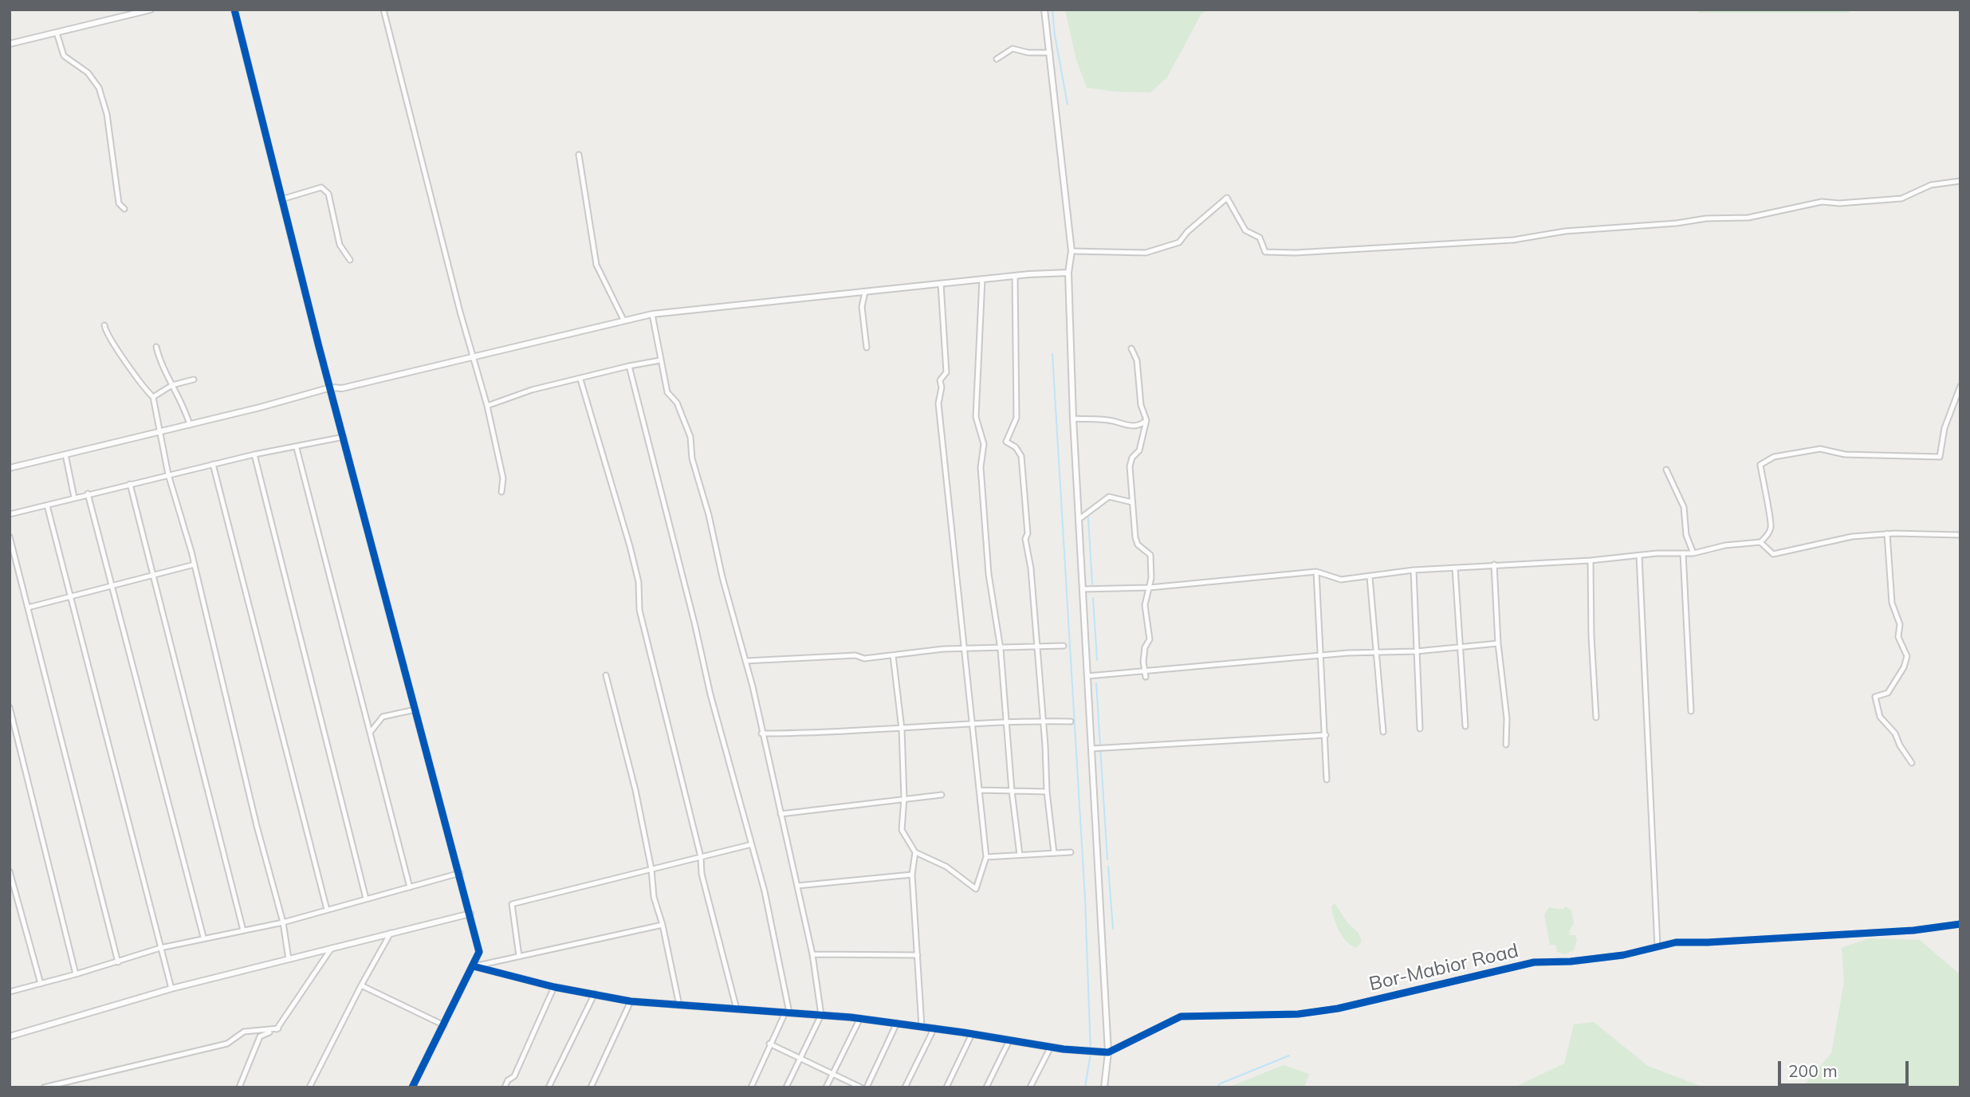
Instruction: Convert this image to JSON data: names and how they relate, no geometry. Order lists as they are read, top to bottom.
{
  "streets": {
    "street": ["Bor-Mabior Road"]
  },
  "scale_bar": "200 m"
}
